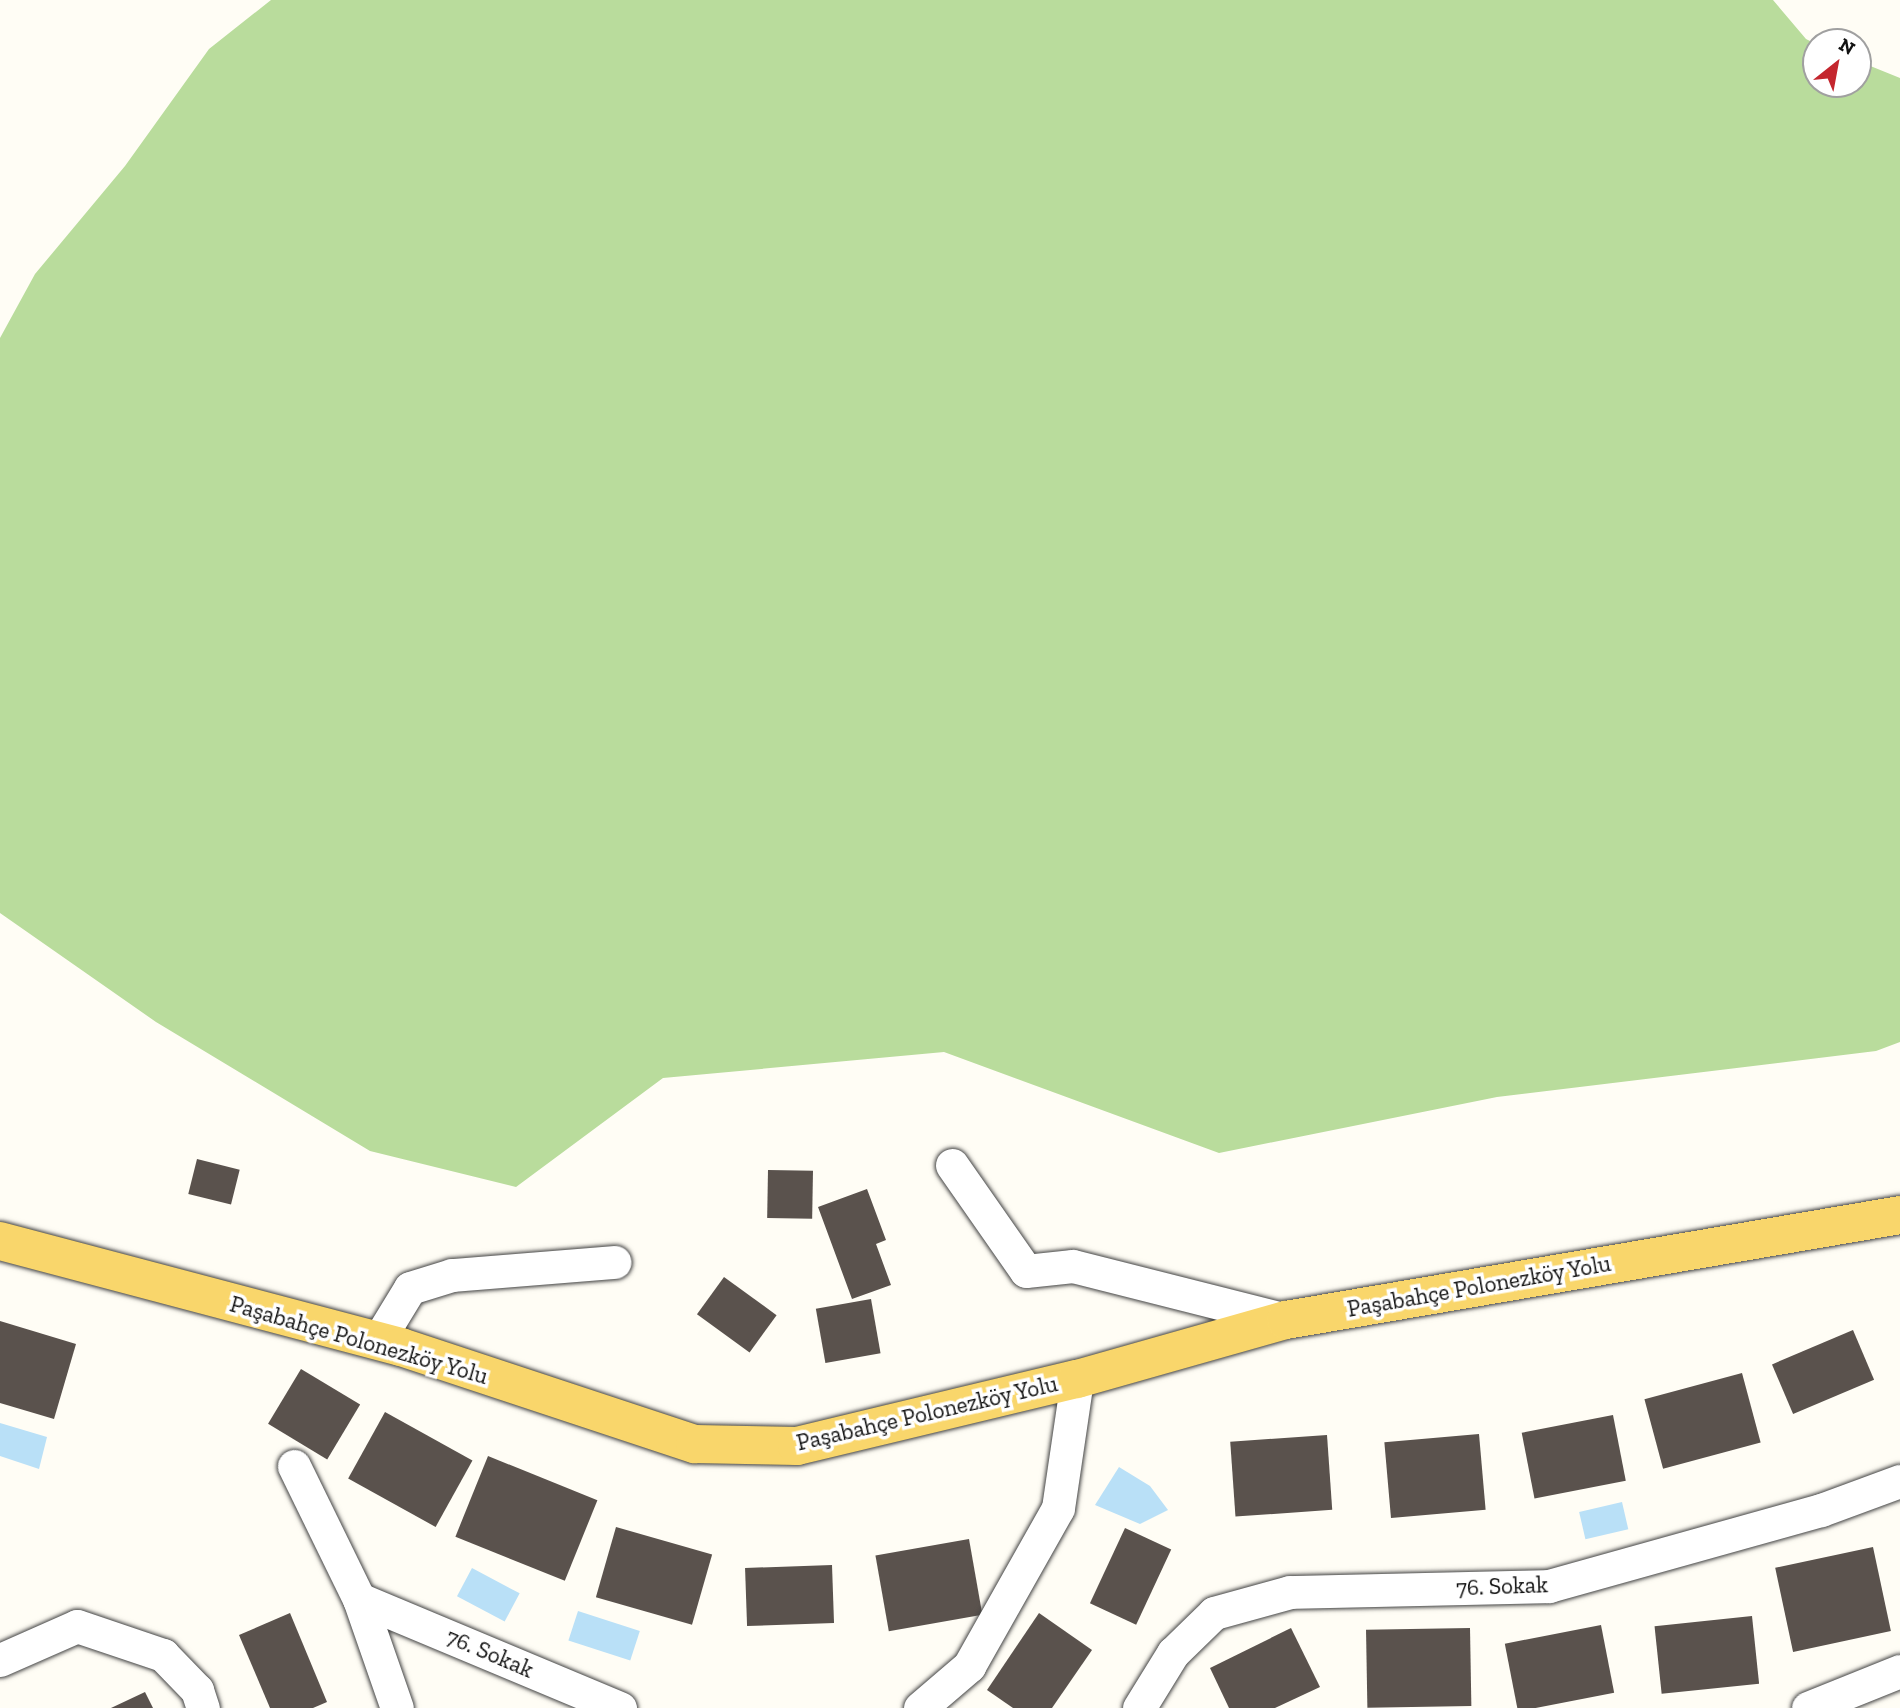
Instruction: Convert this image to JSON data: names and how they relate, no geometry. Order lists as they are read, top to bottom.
{
  "streets": {
    "main road": ["Paşabahçe Polonezköy Yolu"],
    "street": ["76. Sokak"]
  },
  "north": "top right"
}
